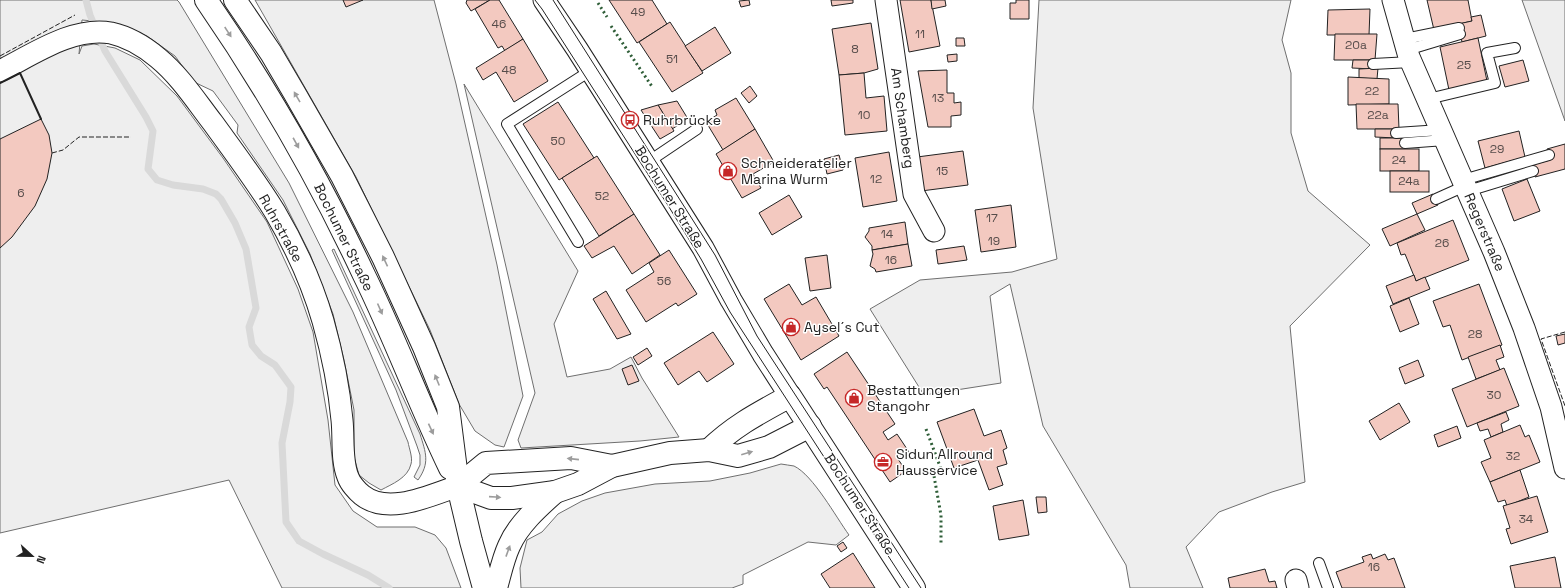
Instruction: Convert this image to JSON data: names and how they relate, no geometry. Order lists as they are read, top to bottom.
{
  "streets": {
    "main road": ["Bochumer Straße"],
    "street": ["Am Schamberg", "Ruhrstraße", "Regerstraße"]
  },
  "crossings": [
    ["Bochumer Straße", "Ruhrstraße"]
  ],
  "places": {
    "bus stop": ["Ruhrbrücke"],
    "shop": ["Schneideratelier Marina Wurm", "Aysel´s Cut", "Bestattungen Stangohr"],
    "office": ["Sidun Allround Hausservice"]
  },
  "house_numbers": [
    "49",
    "46",
    "11",
    "20a",
    "8",
    "51",
    "25",
    "48",
    "22",
    "13",
    "10",
    "22a",
    "50",
    "29",
    "24",
    "15",
    "12",
    "24a",
    "6",
    "52",
    "17",
    "14",
    "19",
    "26",
    "16",
    "56",
    "28",
    "30",
    "32",
    "34",
    "16"
  ],
  "north": "right"
}
